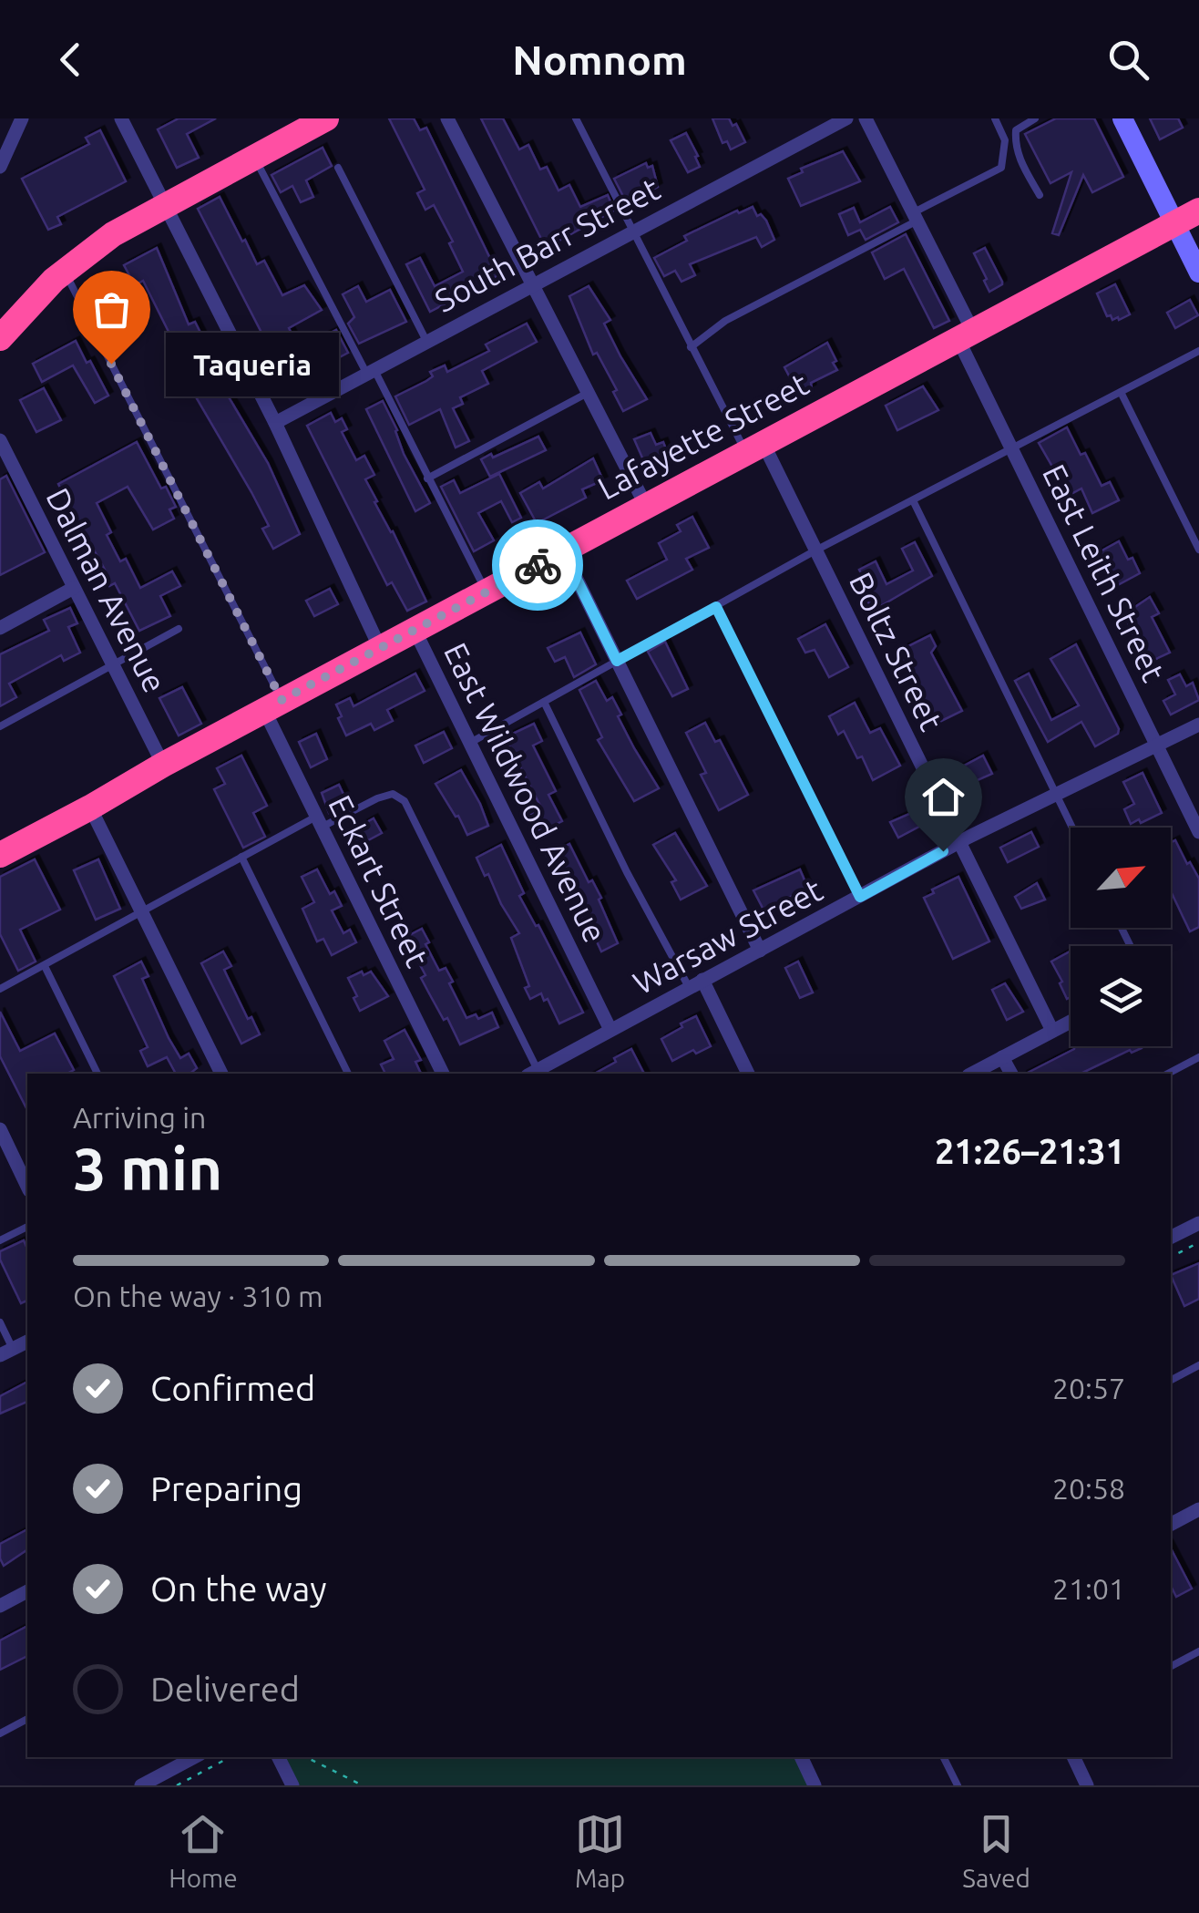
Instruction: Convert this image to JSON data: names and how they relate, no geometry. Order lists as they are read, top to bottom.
{
  "streets": {
    "highway": ["Lafayette Street"],
    "street": [
      "South Barr Street",
      "East Leith Street",
      "Dalman Avenue",
      "Boltz Street",
      "East Wildwood Avenue",
      "Eckart Street",
      "Warsaw Street"
    ]
  },
  "crossings": [
    ["Lafayette Street", "East Leith Street"],
    ["Lafayette Street", "Dalman Avenue"],
    ["Lafayette Street", "Boltz Street"],
    ["Lafayette Street", "East Wildwood Avenue"],
    ["Lafayette Street", "Eckart Street"],
    ["East Leith Street", "Warsaw Street"],
    ["Boltz Street", "Warsaw Street"],
    ["East Wildwood Avenue", "Warsaw Street"]
  ],
  "places": ["Taqueria"],
  "north": "top right",
  "page": {
    "header": "Nomnom",
    "bubble": "Taqueria",
    "heading": ["3 min", "Arriving in", "21:26–21:31"],
    "bar": "On the way · 310 m",
    "list": [
      ["Confirmed", "20:57"],
      ["Preparing", "20:58"],
      ["On the way", "21:01"],
      "Delivered"
    ],
    "tabs": ["Home", "Map", "Saved"]
  }
}
